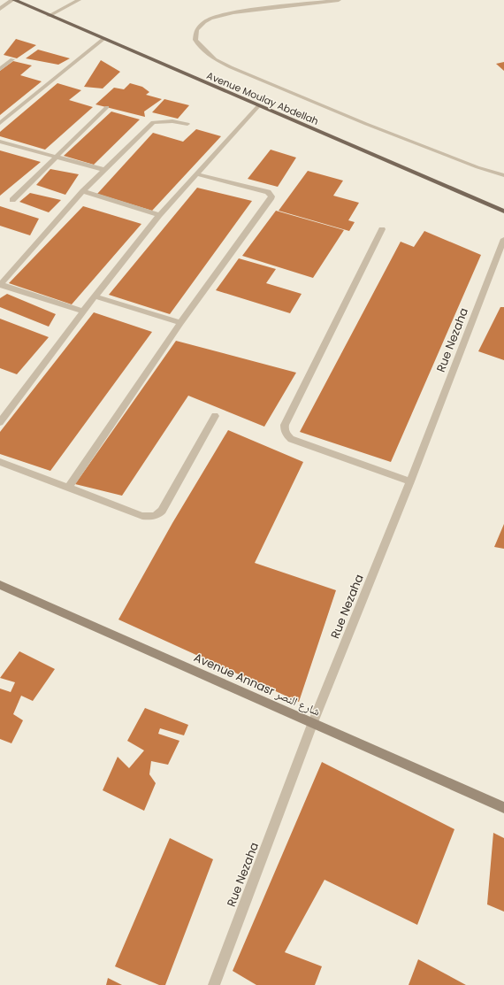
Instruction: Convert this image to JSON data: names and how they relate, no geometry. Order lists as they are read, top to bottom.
{
  "streets": {
    "main road": ["Avenue Moulay Abdellah"],
    "street": ["Rue Nezaha", "Avenue Annasr شارع النصر"]
  },
  "crossings": [
    ["Rue Nezaha", "Avenue Annasr شارع النصر"]
  ]
}
